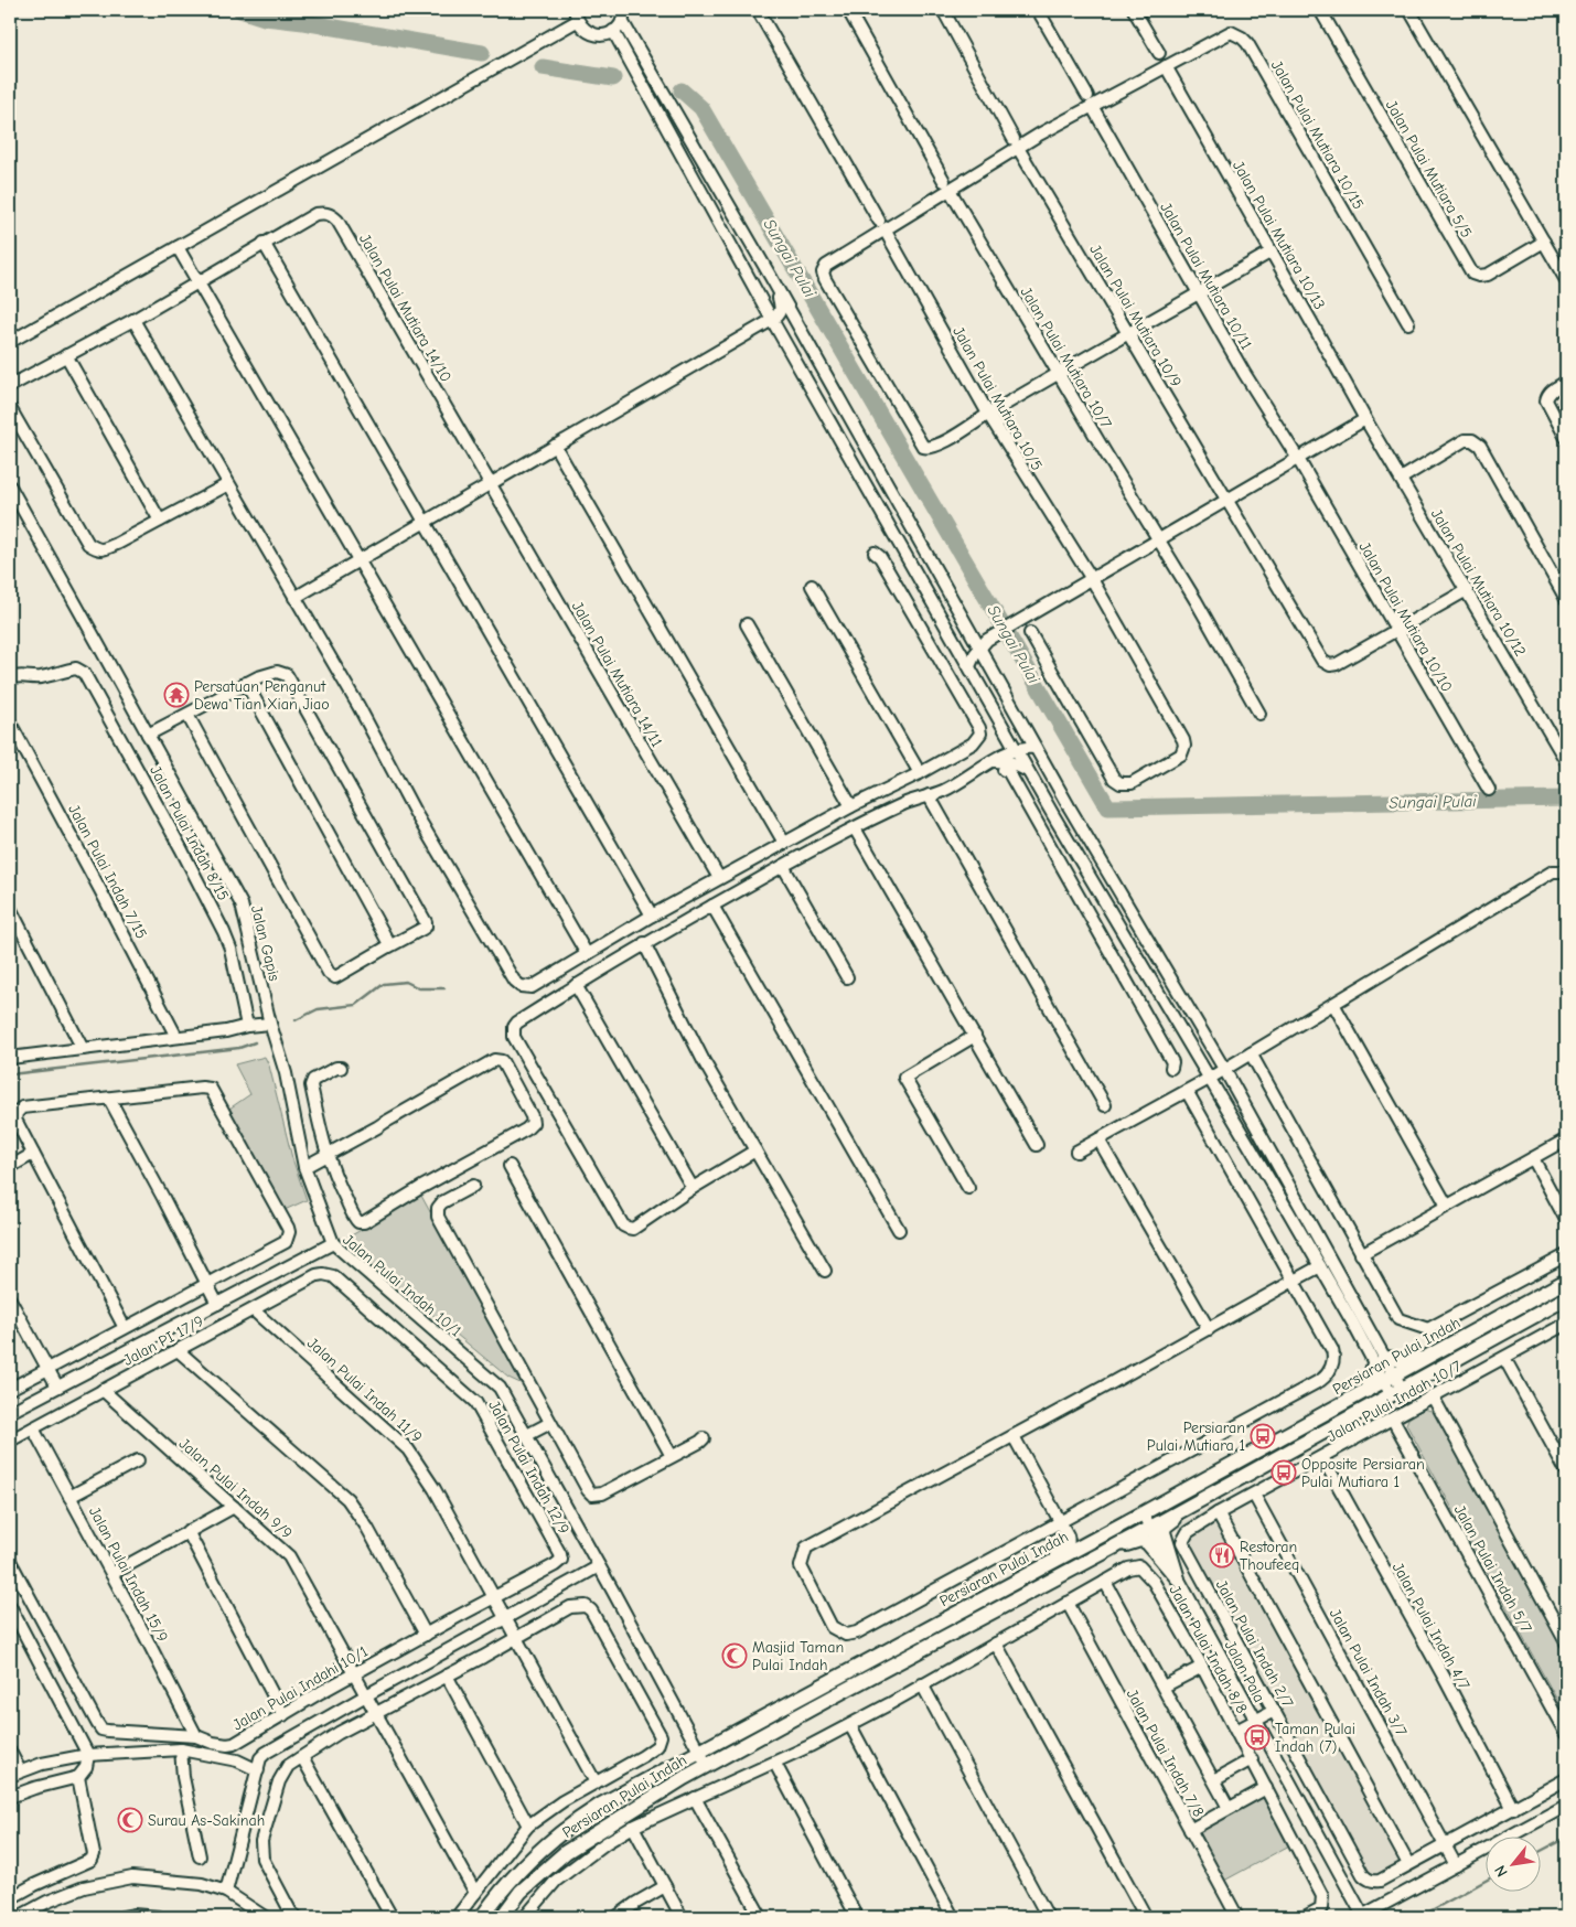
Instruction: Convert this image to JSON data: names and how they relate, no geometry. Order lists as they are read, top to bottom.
{
  "streets": {
    "main road": ["Persiaran Pulai Indah"],
    "street": [
      "Jalan Pulai Mutiara 10/15",
      "Jalan Pulai Mutiara 5/5",
      "Jalan Pulai Mutiara 10/13",
      "Jalan Pulai Mutiara 10/11",
      "Jalan Pulai Mutiara 14/10",
      "Jalan Pulai Mutiara 10/9",
      "Jalan Pulai Mutiara 10/7",
      "Jalan Pulai Mutiara 10/5",
      "Jalan Pulai Mutiara 10/12",
      "Jalan Pulai Mutiara 10/10",
      "Jalan Pulai Mutiara 14/11",
      "Jalan Pulai Indah 8/15",
      "Jalan Pulai Indah 7/15",
      "Jalan Gapis",
      "Jalan Pulai Indah 10/1",
      "Jalan PI 17/9",
      "Jalan Pulai Indah 11/9",
      "Jalan Pulai Indah 10/7",
      "Jalan Pulai Indah 12/9",
      "Jalan Pulai Indah 9/9",
      "Jalan Pulai Indah 5/7",
      "Jalan Pulai Indah 15/9",
      "Jalan Pulai Indah 4/7",
      "Jalan Pulai Indah 2/7",
      "Jalan Pulai Indah 8/8",
      "Jalan Pala",
      "Jalan Pulai Indah 3/7",
      "Jalan Pulai Indahi 10/1",
      "Jalan Pulai Indah 7/8"
    ]
  },
  "crossings": [
    ["Jalan Pulai Mutiara 10/15", "Jalan Pulai Mutiara 10/13"],
    ["Jalan Pulai Mutiara 10/13", "Jalan Pulai Mutiara 10/12"],
    ["Jalan Pulai Mutiara 10/11", "Jalan Pulai Mutiara 10/10"],
    ["Jalan Pulai Mutiara 14/10", "Jalan Pulai Mutiara 14/11"],
    ["Jalan Pulai Mutiara 10/9", "Jalan Pulai Mutiara 10/10"],
    ["Jalan Gapis", "Jalan Pulai Indah 10/1"],
    ["Jalan Pulai Indah 10/1", "Persiaran Pulai Indah"],
    ["Jalan PI 17/9", "Jalan Pulai Indah 11/9"],
    ["Jalan PI 17/9", "Jalan Pulai Indah 12/9"],
    ["Jalan PI 17/9", "Jalan Pulai Indah 9/9"],
    ["Jalan PI 17/9", "Jalan Pulai Indah 15/9"],
    ["Persiaran Pulai Indah", "Jalan Pala"],
    ["Jalan Pulai Indah 11/9", "Jalan Pulai Indah 12/9"],
    ["Jalan Pulai Indah 11/9", "Jalan Pulai Indahi 10/1"],
    ["Jalan Pulai Indah 10/7", "Jalan Pulai Indah 5/7"],
    ["Jalan Pulai Indah 10/7", "Jalan Pulai Indah 4/7"],
    ["Jalan Pulai Indah 10/7", "Jalan Pulai Indah 2/7"],
    ["Jalan Pulai Indah 10/7", "Jalan Pulai Indah 3/7"],
    ["Jalan Pulai Indah 12/9", "Jalan Pulai Indahi 10/1"],
    ["Jalan Pulai Indah 9/9", "Jalan Pulai Indahi 10/1"],
    ["Jalan Pulai Indah 15/9", "Jalan Pulai Indahi 10/1"]
  ],
  "water": ["Sungai Pulai"],
  "places": {
    "temple": ["Persatuan Penganut Dewa Tian Xian Jiao"],
    "bus stop": ["Persiaran Pulai Mutiara 1", "Opposite Persiaran Pulai Mutiara 1", "Taman Pulai Indah (7)"],
    "restaurant": ["Restoran Thoufeeq"],
    "mosque": ["Masjid Taman Pulai Indah", "Surau As-Sakinah"]
  },
  "north": "bottom left"
}
